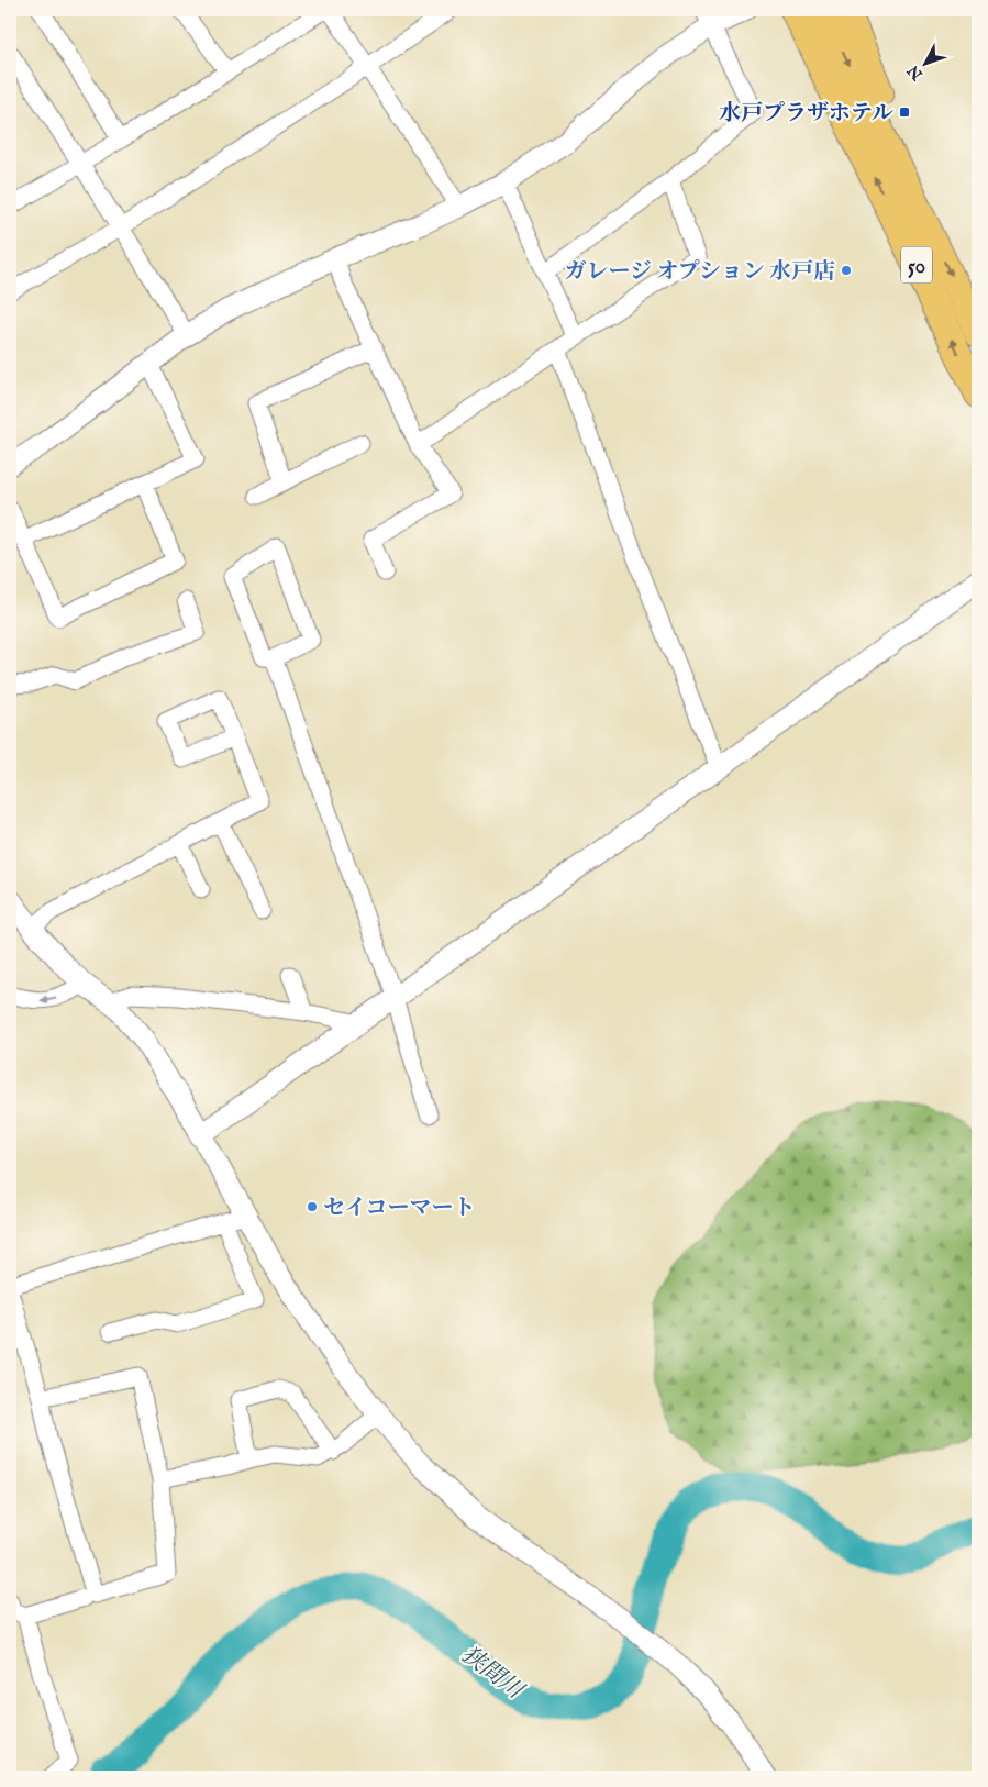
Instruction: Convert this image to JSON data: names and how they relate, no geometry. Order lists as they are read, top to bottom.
{
  "streets": {
    "highway": ["50"]
  },
  "water": ["狭間川"],
  "places": {
    "transit": ["水戸プラザホテル"],
    "other": ["ガレージ オプション 水戸店", "セイコーマート"]
  },
  "north": "bottom left"
}
